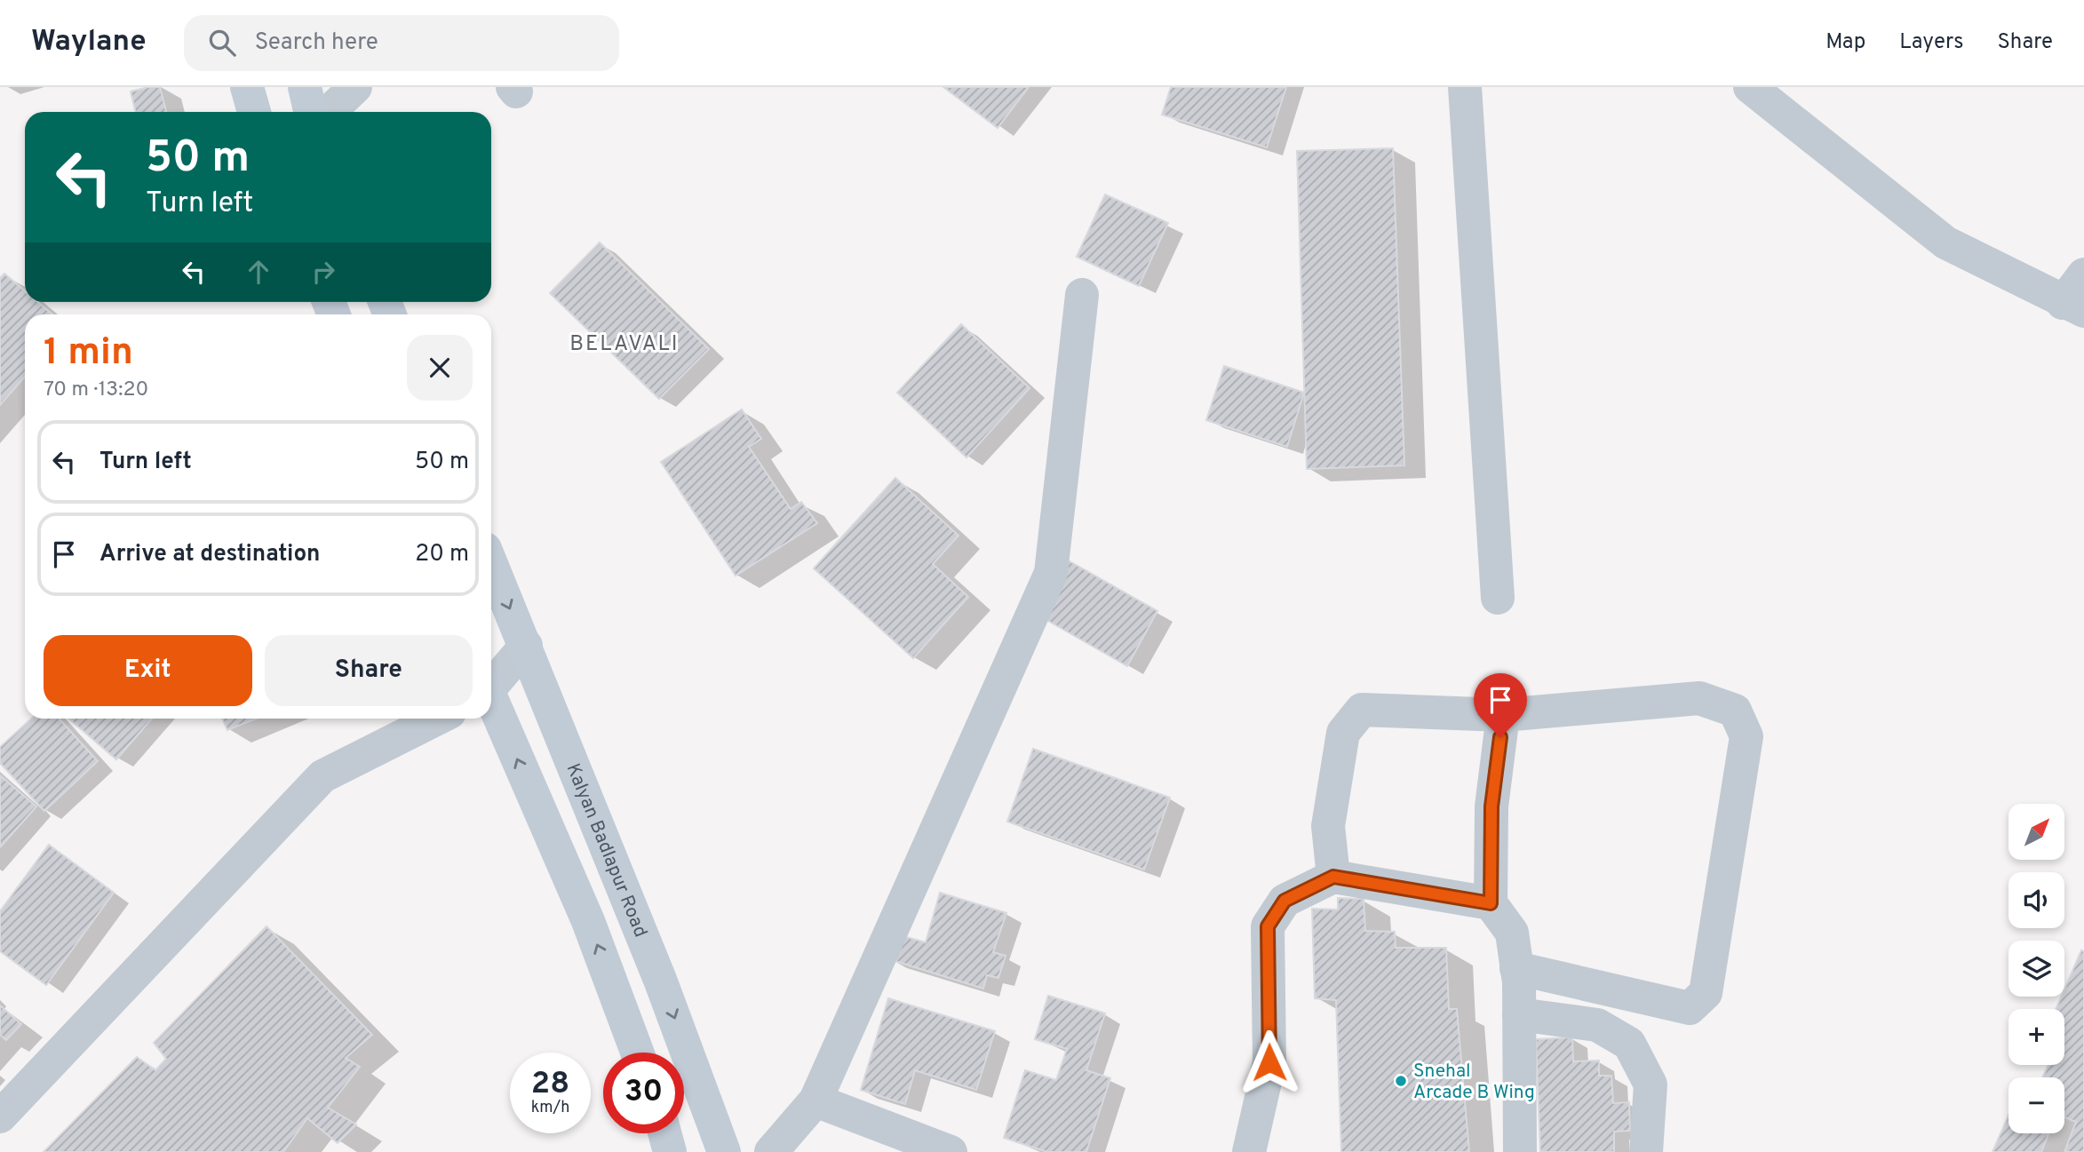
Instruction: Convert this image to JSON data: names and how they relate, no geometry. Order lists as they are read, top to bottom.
{
  "streets": {
    "main road": ["Kalyan Badlapur Road"]
  },
  "one_way": ["Kalyan Badlapur Road"],
  "districts": ["BELAVALI"],
  "places": ["Snehal Arcade B Wing"],
  "north": "top right",
  "page": {
    "header": "Waylane",
    "search": "Search here",
    "nav": ["Map", "Layers", "Share"],
    "turn": ["50 m", "Turn left"],
    "heading": ["1 min", "70 m · 13:20"],
    "list": [
      {
        "name": "Turn left",
        "value": "50 m"
      },
      {
        "name": "Arrive at destination",
        "value": "20 m"
      }
    ],
    "buttons": ["Exit", "Share"],
    "map_buttons": ["+", "−"],
    "speed": "28 km/h",
    "limit": "30"
  }
}
